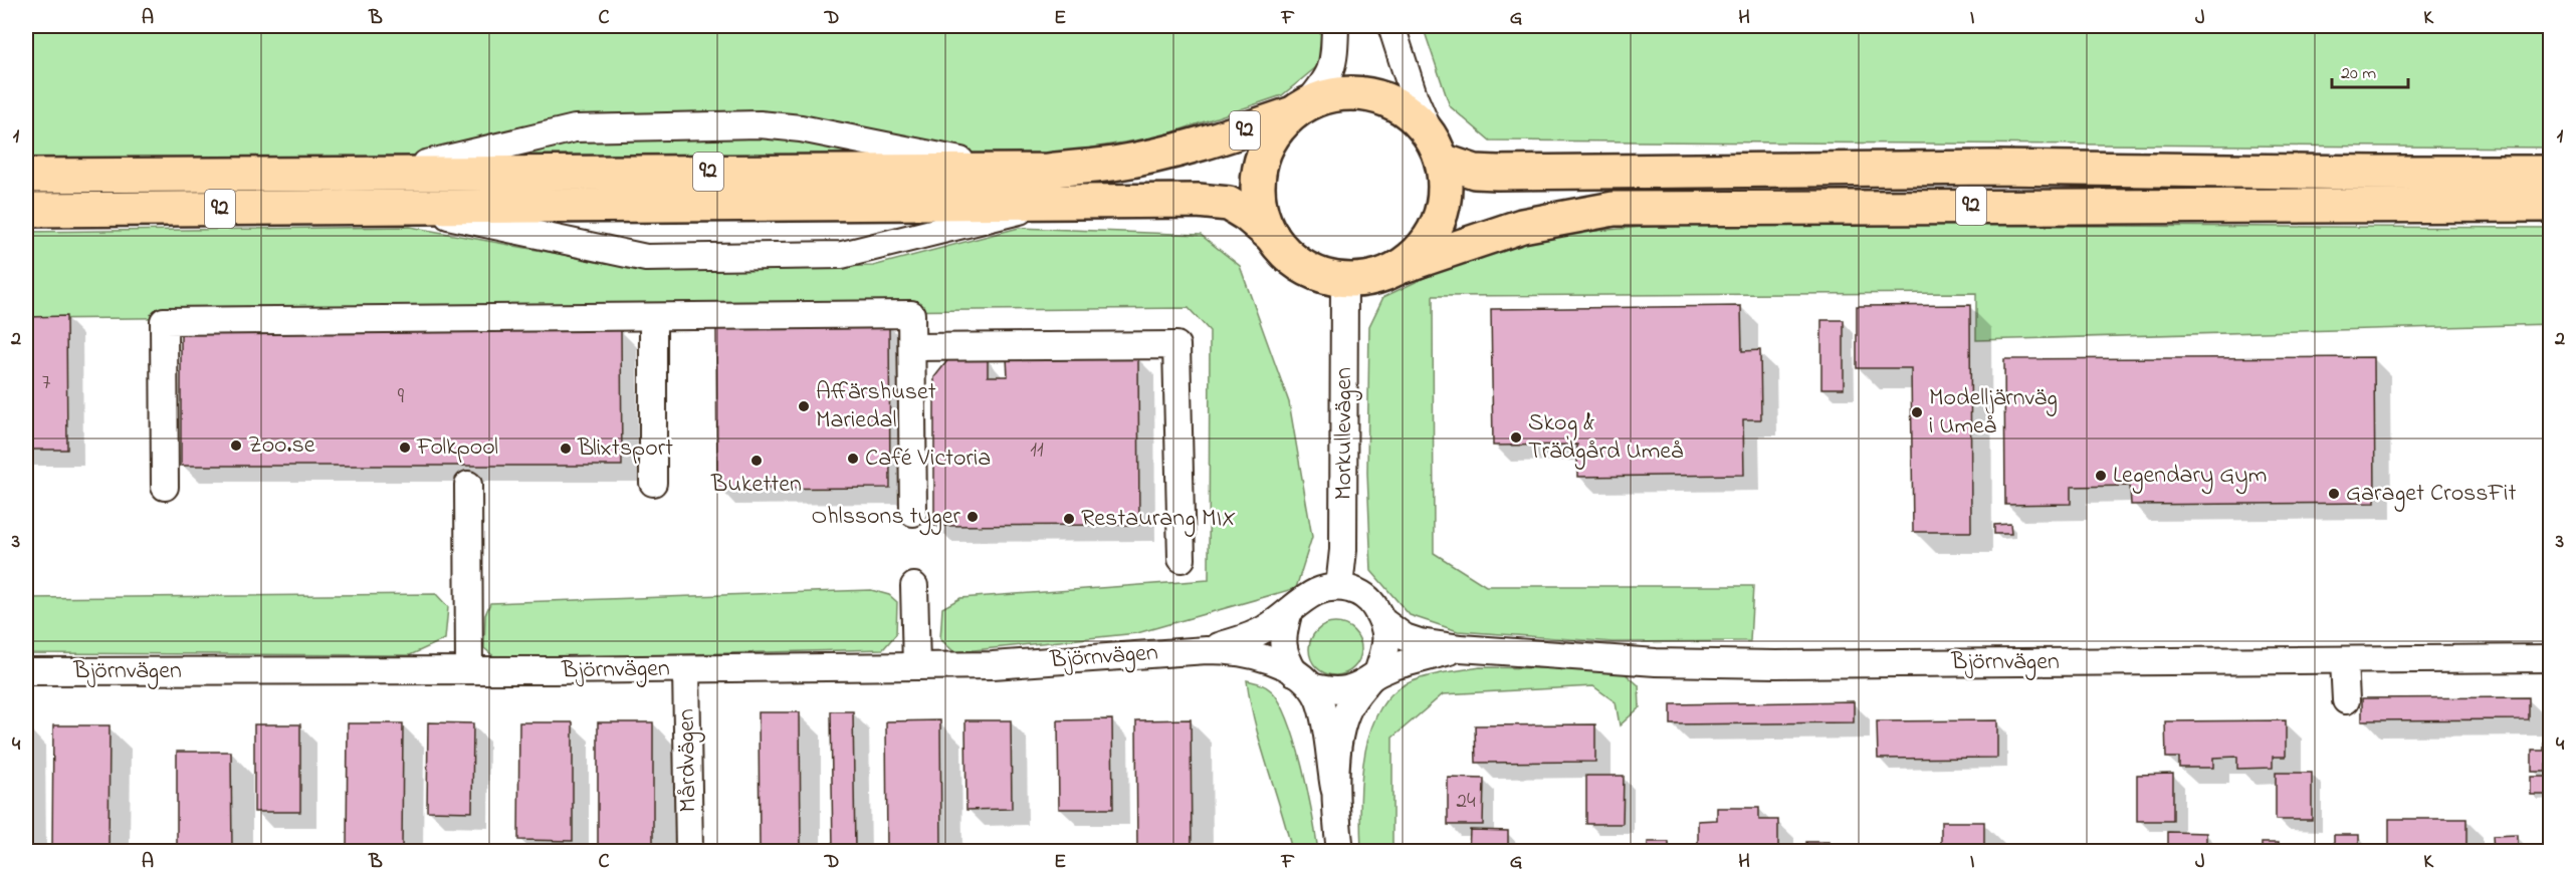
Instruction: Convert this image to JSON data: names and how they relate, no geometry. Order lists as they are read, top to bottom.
{
  "streets": {
    "highway": ["92"],
    "street": ["Morkullevägen", "Björnvägen", "Mårdvägen"]
  },
  "crossings": [
    ["92", "Morkullevägen"],
    ["Morkullevägen", "Björnvägen"],
    ["Björnvägen", "Mårdvägen"]
  ],
  "places": [
    "Affärshuset Mariedal",
    "Modelljärnväg i Umeå",
    "Skog & Trädgård Umeå",
    "Zoo.se",
    "Folkpool",
    "Blixtsport",
    "Café Victoria",
    "Buketten",
    "Legendary Gym",
    "Garaget CrossFit",
    "Ohlssons tyger",
    "Restaurang MIX"
  ],
  "house_numbers": [
    "7",
    "9",
    "11",
    "24"
  ],
  "scale_bar": "20 m",
  "grid": {
    "columns": [
      "A",
      "B",
      "C",
      "D",
      "E",
      "F",
      "G",
      "H",
      "I",
      "J",
      "K"
    ],
    "rows": [
      "1",
      "2",
      "3",
      "4"
    ]
  }
}
